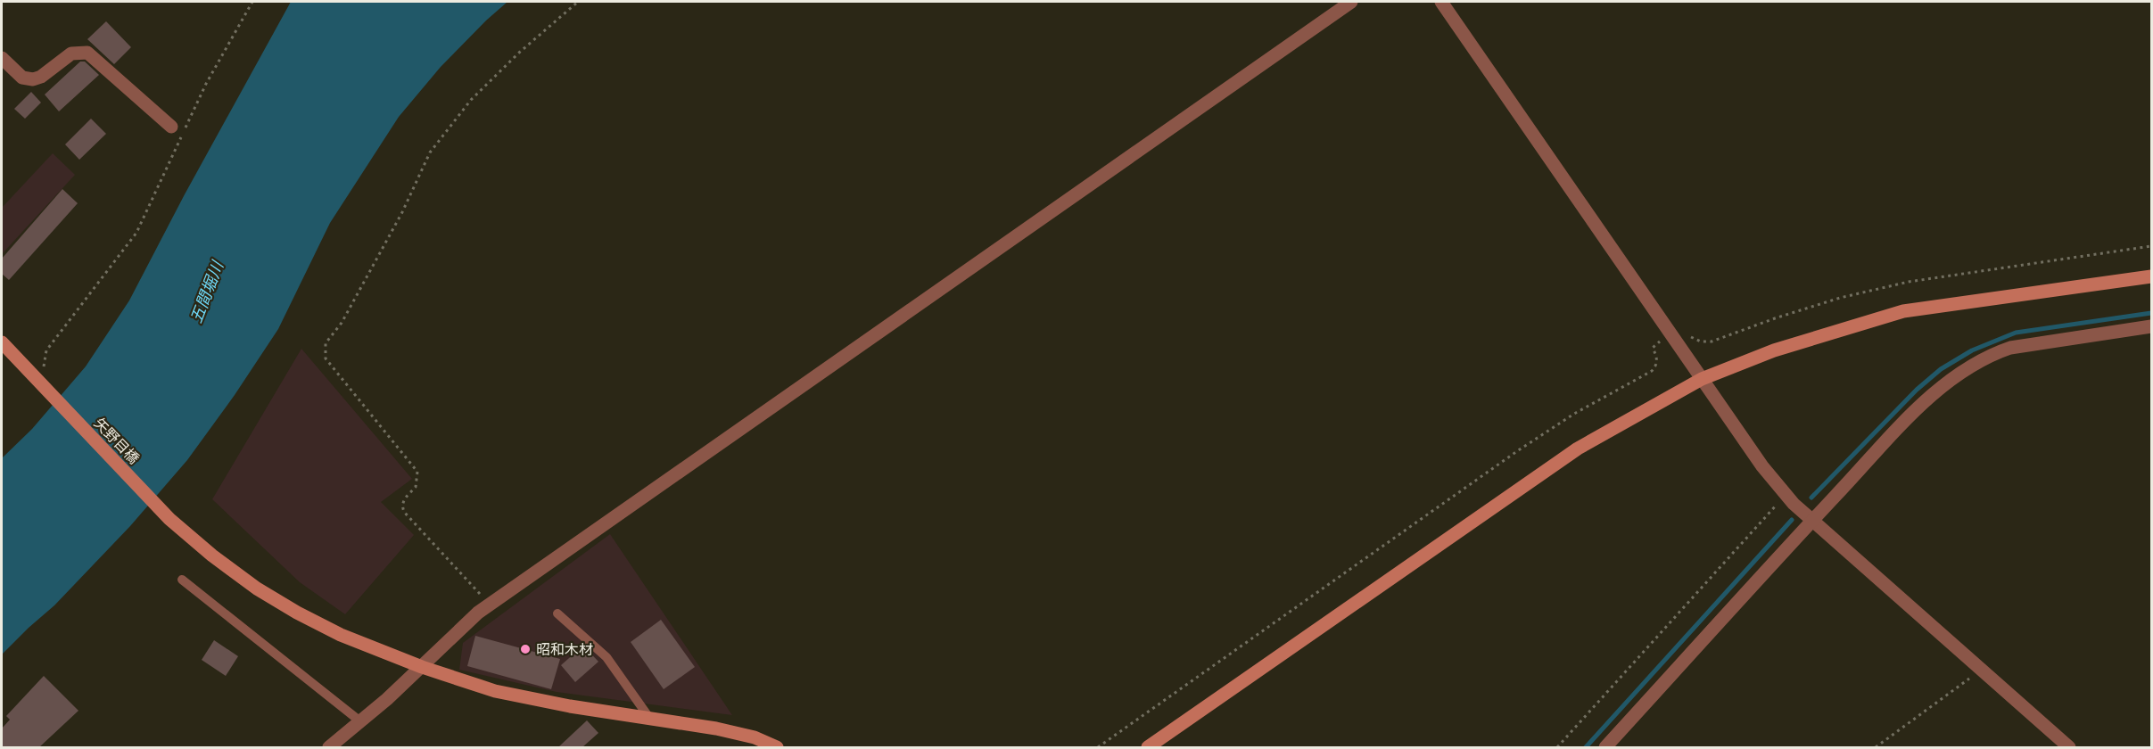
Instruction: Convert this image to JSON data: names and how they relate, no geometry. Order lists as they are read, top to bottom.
{
  "streets": {
    "street": ["矢野目橋"]
  },
  "water": ["五間堀川"],
  "places": ["昭和木材"]
}
